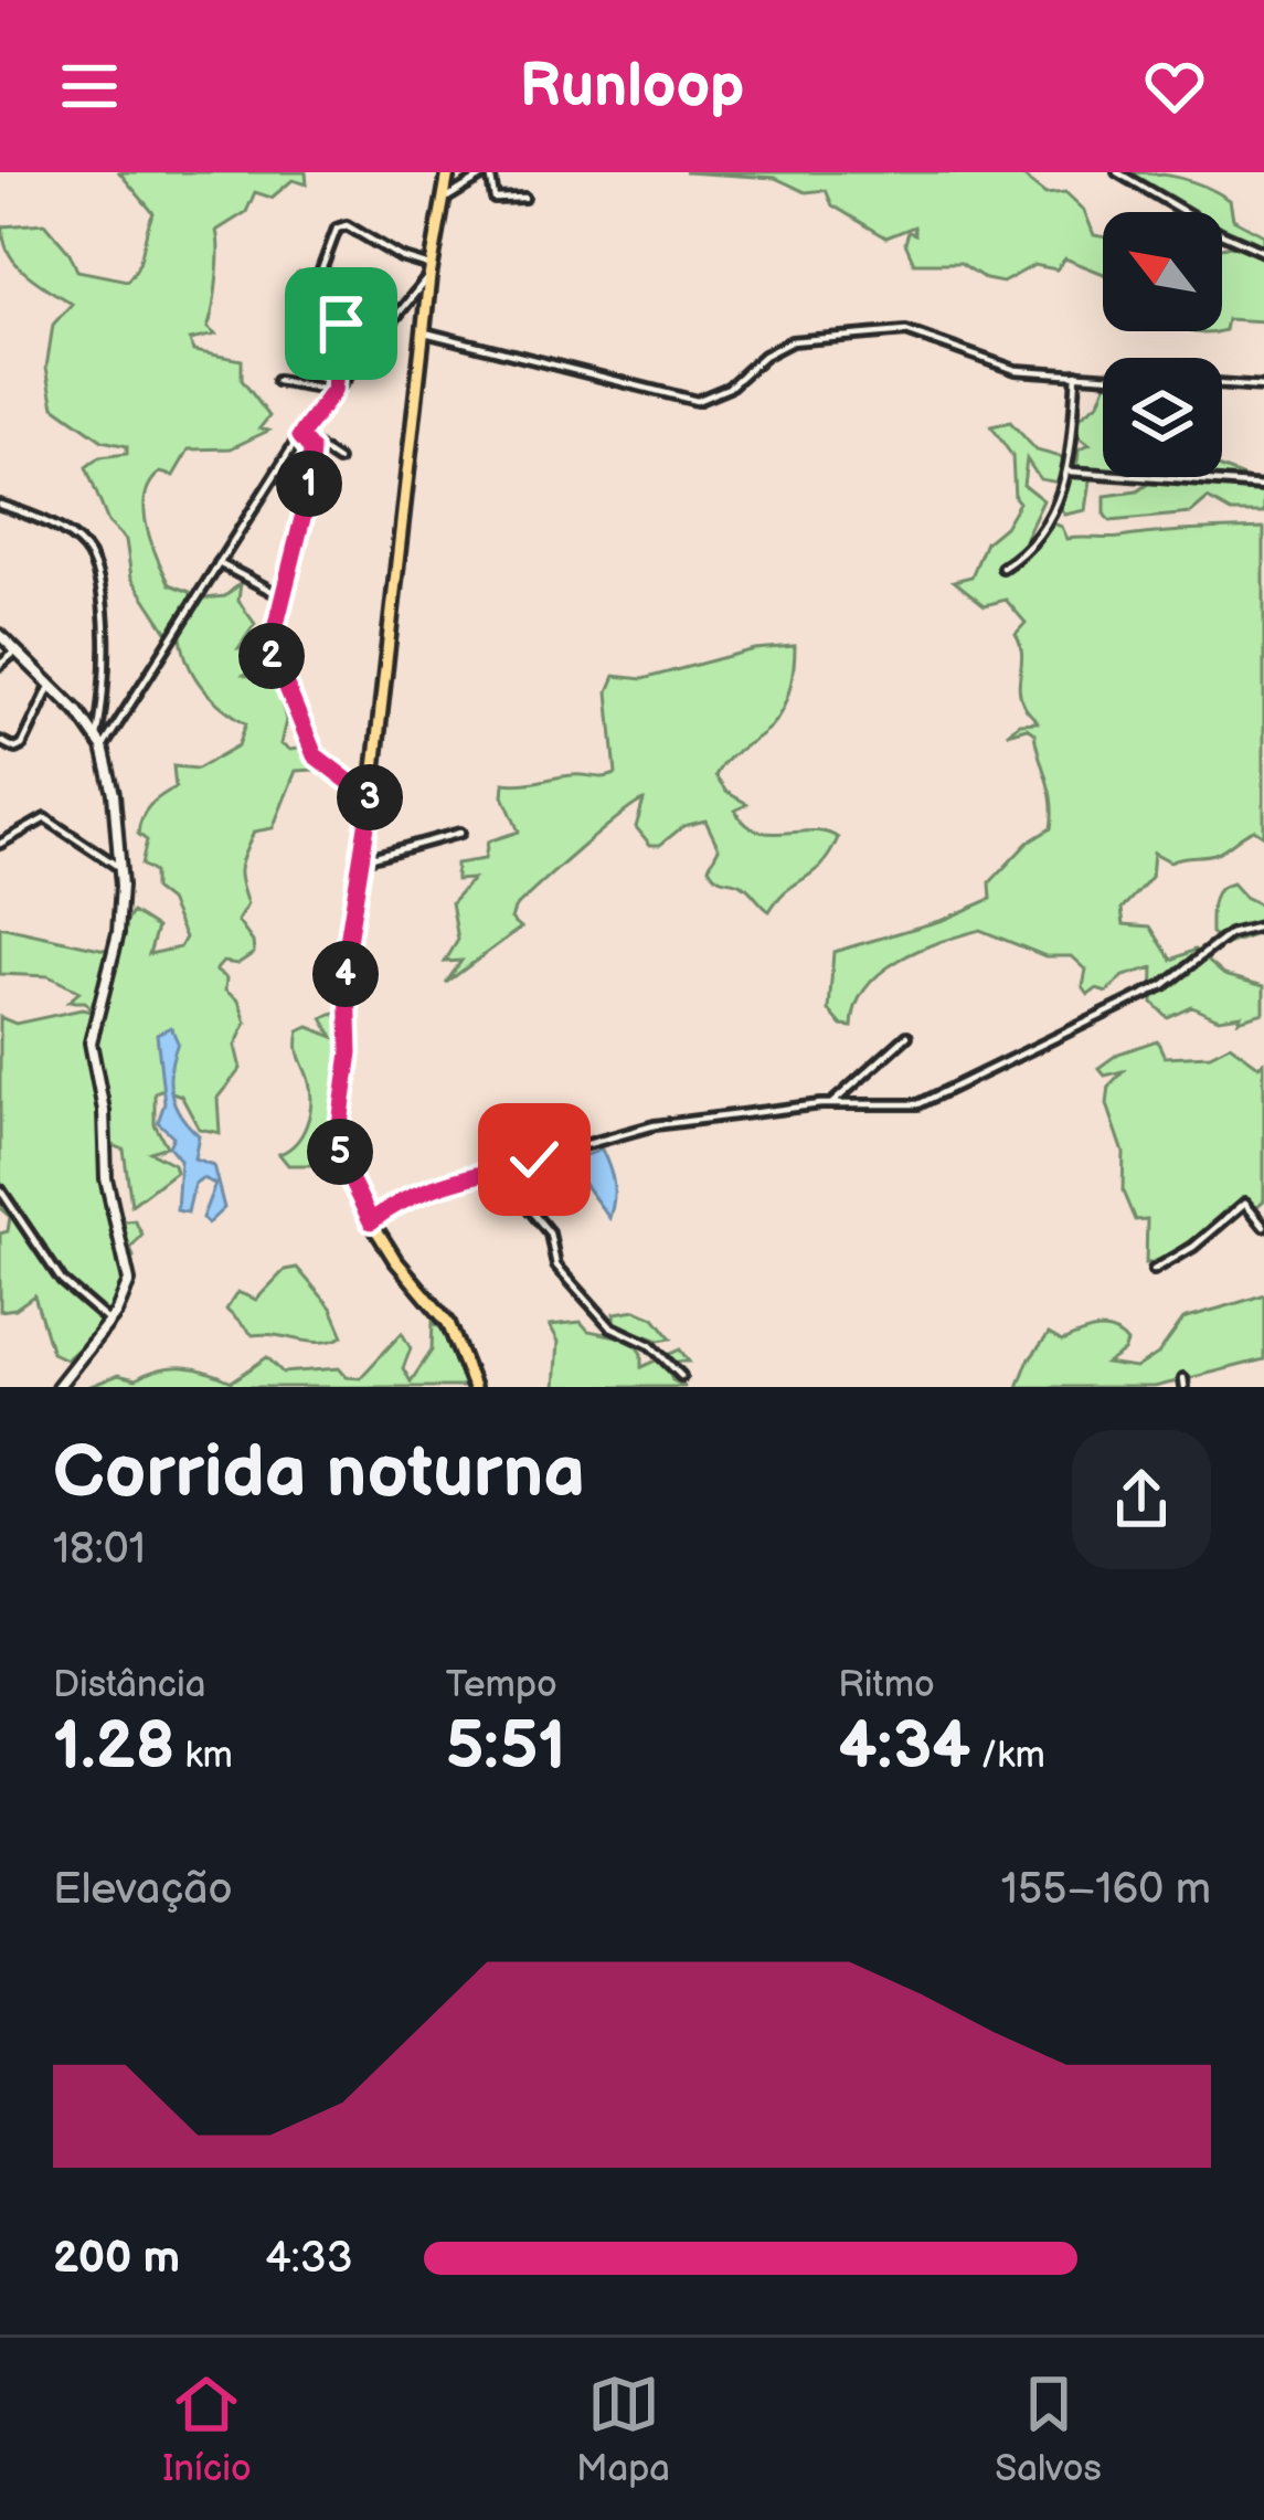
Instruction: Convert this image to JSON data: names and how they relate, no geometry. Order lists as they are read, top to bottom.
{
  "north": "top left",
  "page": {
    "header": "Runloop",
    "pins": [
      "1",
      "2",
      "3",
      "4",
      "5"
    ],
    "heading": ["Corrida noturna", "18:01"],
    "stats": [
      ["Distância", "1.28 km"],
      ["Tempo", "5:51"],
      ["Ritmo", "4:34 /km"]
    ],
    "chart": ["Elevação", "155–160 m"],
    "list": [
      {
        "name": "200 m",
        "note": "4:33"
      }
    ],
    "tabs": ["Início", "Mapa", "Salvos"]
  }
}
